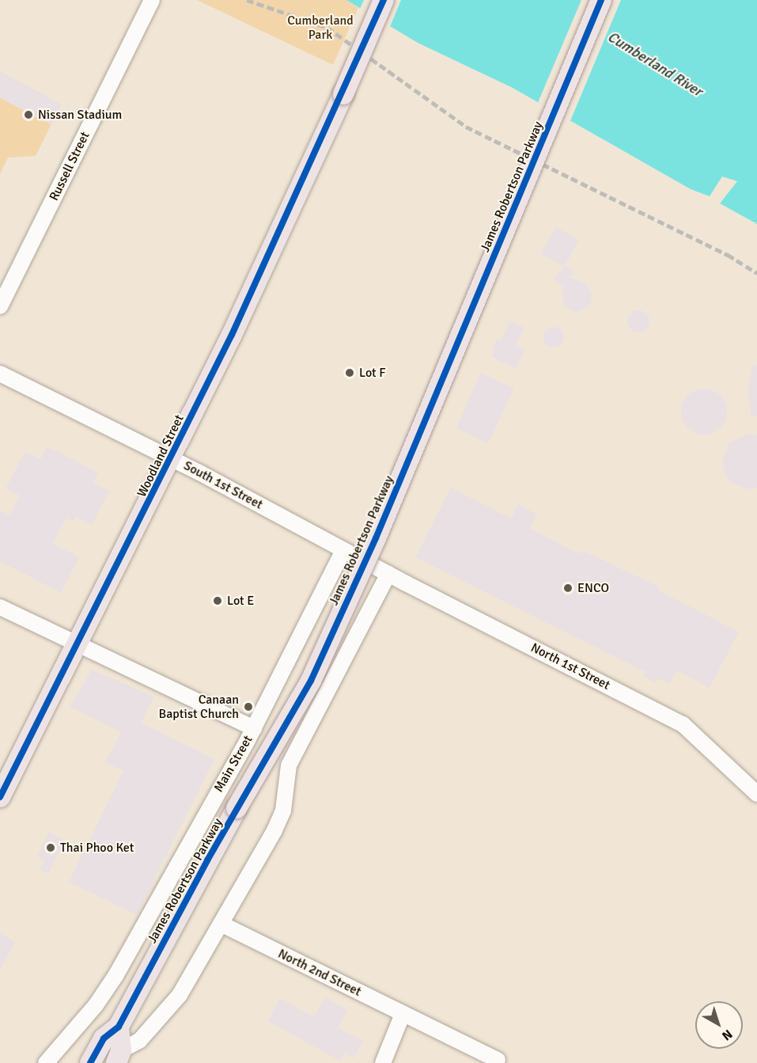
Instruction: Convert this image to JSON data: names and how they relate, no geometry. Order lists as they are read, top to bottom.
{
  "streets": {
    "main road": ["James Robertson Parkway", "Woodland Street"],
    "street": [
      "Russell Street",
      "South 1st Street",
      "North 1st Street",
      "Main Street",
      "North 2nd Street"
    ]
  },
  "crossings": [
    ["Woodland Street", "South 1st Street"],
    ["South 1st Street", "North 1st Street"],
    ["South 1st Street", "Main Street"]
  ],
  "water": ["Cumberland River"],
  "parks": ["Cumberland Park"],
  "places": [
    "Nissan Stadium",
    "Lot F",
    "ENCO",
    "Lot E",
    "Canaan Baptist Church",
    "Thai Phoo Ket"
  ],
  "north": "bottom right"
}
